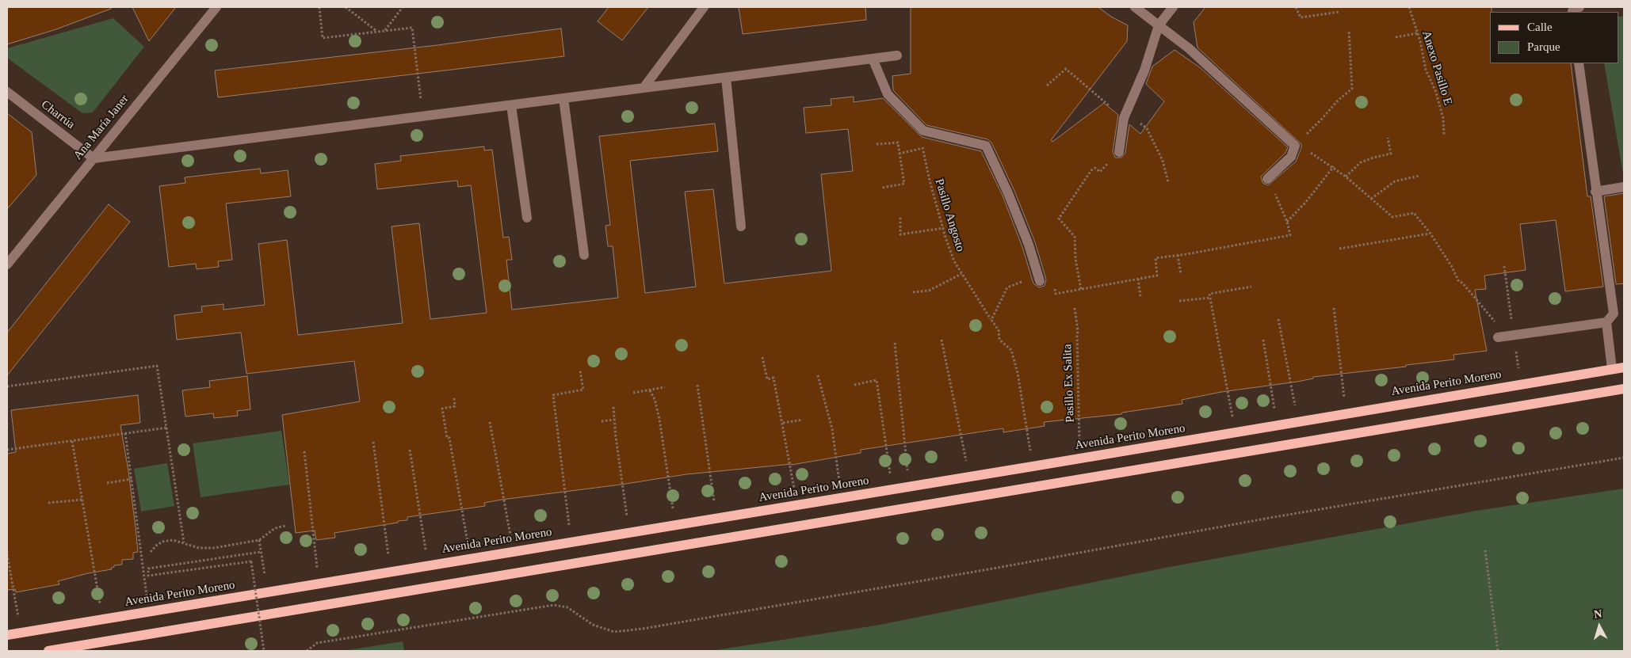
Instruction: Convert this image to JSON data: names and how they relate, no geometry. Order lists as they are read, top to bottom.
{
  "streets": {
    "main road": ["Avenida Perito Moreno"],
    "street": ["Charrúa", "Ana María Janer"],
    "path": ["Anexo Pasillo E", "Pasillo Angosto", "Pasillo Ex Salita"]
  },
  "crossings": [
    ["Charrúa", "Ana María Janer"],
    ["Pasillo Angosto", "Avenida Perito Moreno"],
    ["Pasillo Ex Salita", "Avenida Perito Moreno"]
  ],
  "legend": ["Calle", "Parque"],
  "north": "top"
}
